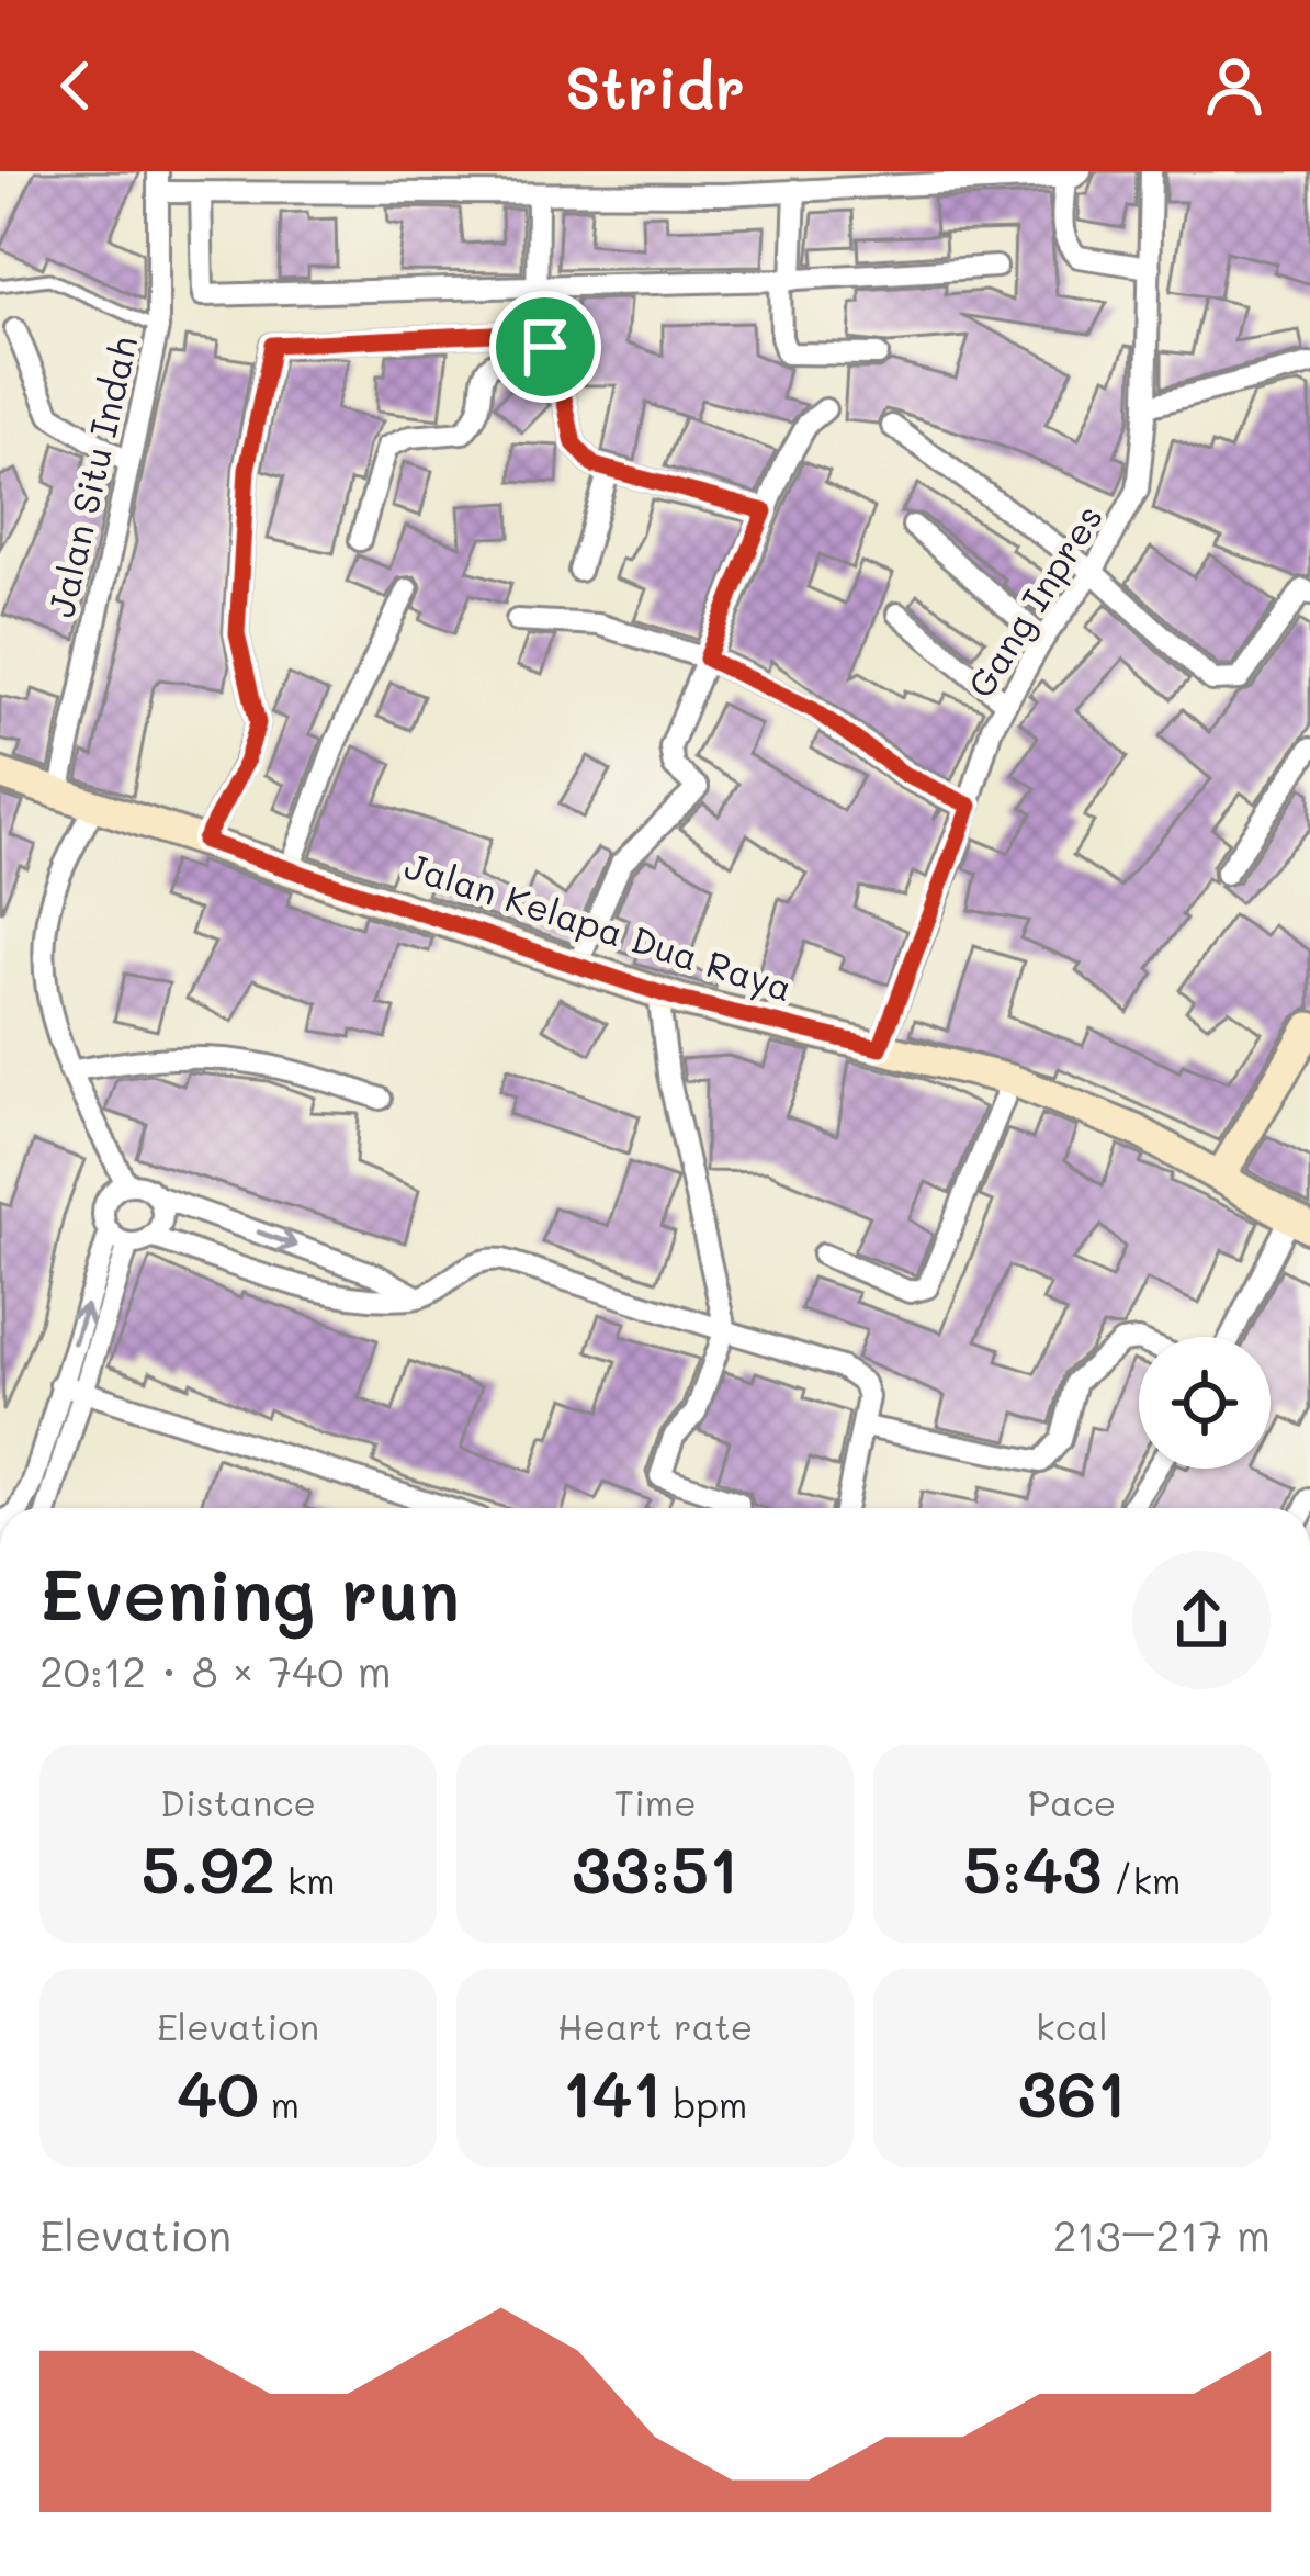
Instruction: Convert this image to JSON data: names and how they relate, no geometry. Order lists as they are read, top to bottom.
{
  "streets": {
    "main road": ["Jalan Kelapa Dua Raya"],
    "street": ["Jalan Situ Indah", "Gang Inpres"]
  },
  "crossings": [
    ["Jalan Situ Indah", "Jalan Kelapa Dua Raya"],
    ["Gang Inpres", "Jalan Kelapa Dua Raya"]
  ],
  "page": {
    "header": "Stridr",
    "heading": ["Evening run", "20:12 · 8 × 740 m"],
    "stats": [
      ["Distance", "5.92 km"],
      ["Time", "33:51"],
      ["Pace", "5:43 /km"],
      ["Elevation", "40 m"],
      ["Heart rate", "141 bpm"],
      ["kcal", "361"]
    ],
    "chart": ["Elevation", "213–217 m"]
  }
}
